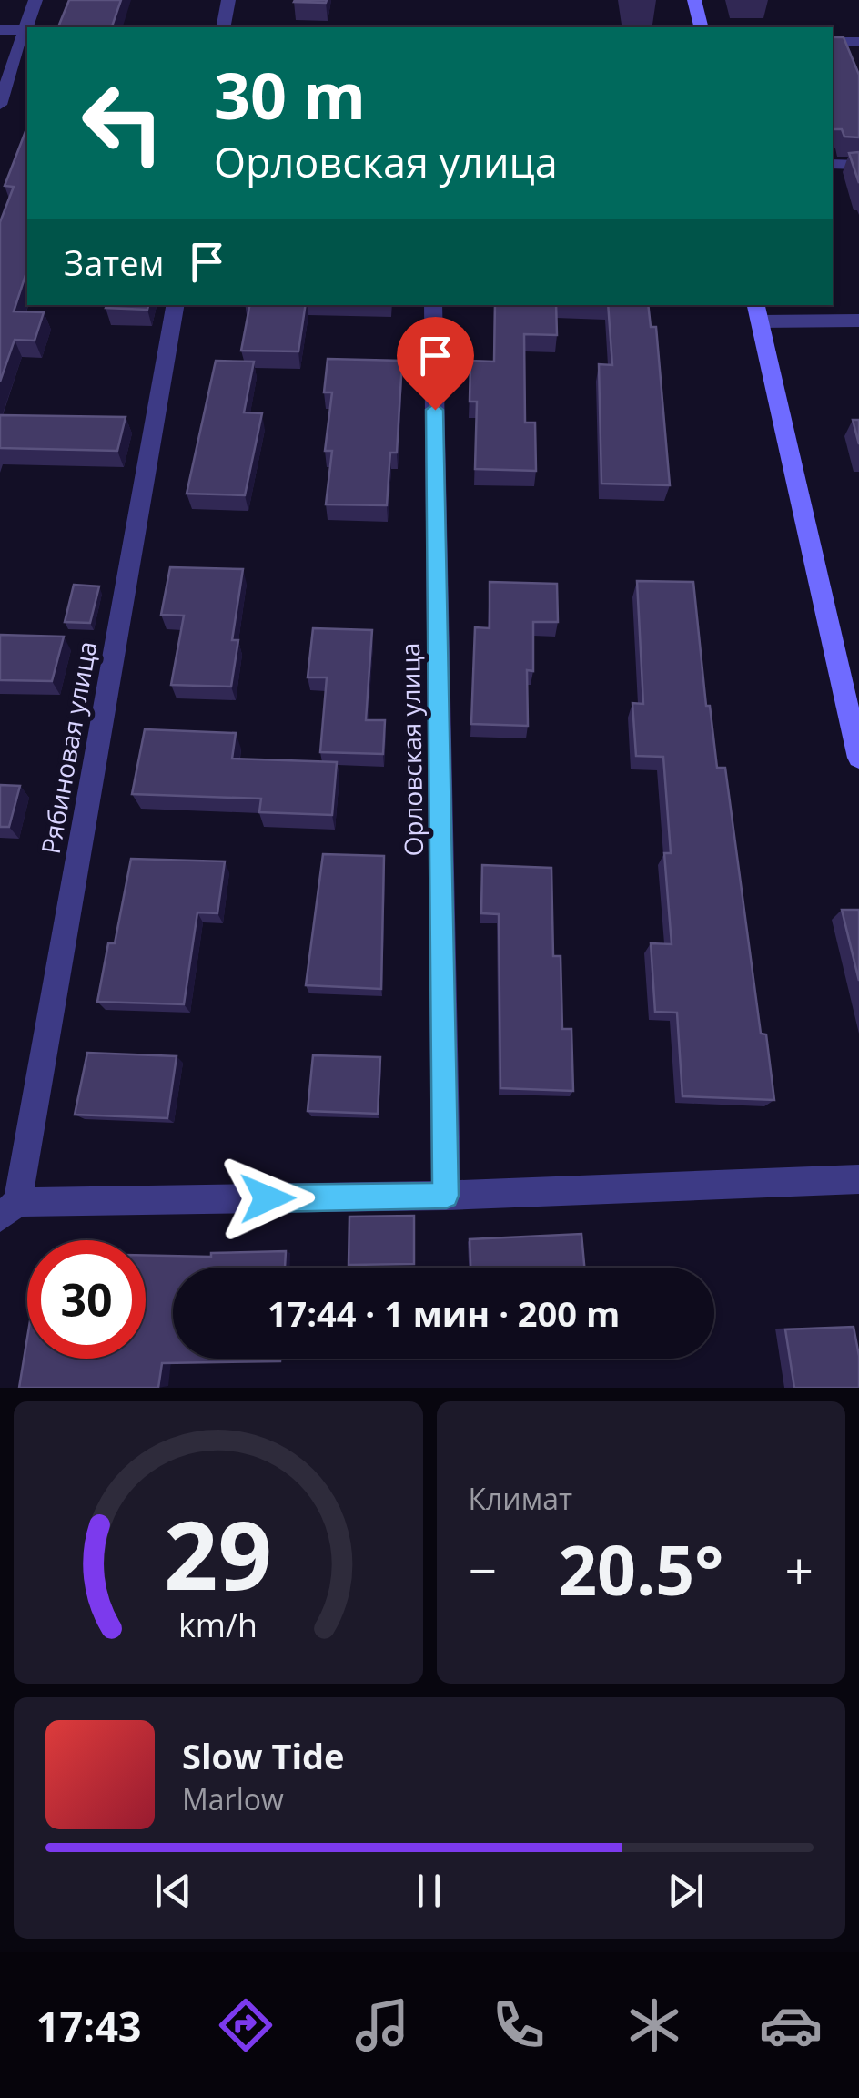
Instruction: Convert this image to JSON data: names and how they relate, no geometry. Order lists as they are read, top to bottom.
{
  "streets": {
    "street": ["Рябиновая улица", "Орловская улица"]
  },
  "page": {
    "turn": ["30 m", "Орловская улица"],
    "then": "Затем",
    "limit": "30",
    "trip": "17:44 · 1 мин · 200 m",
    "tile": "Климат",
    "heat": ["−", "20.5°", "+"],
    "song": ["Slow Tide", "Marlow"],
    "tabs": "17:43",
    "gauge": ["29", "km/h"]
  }
}
